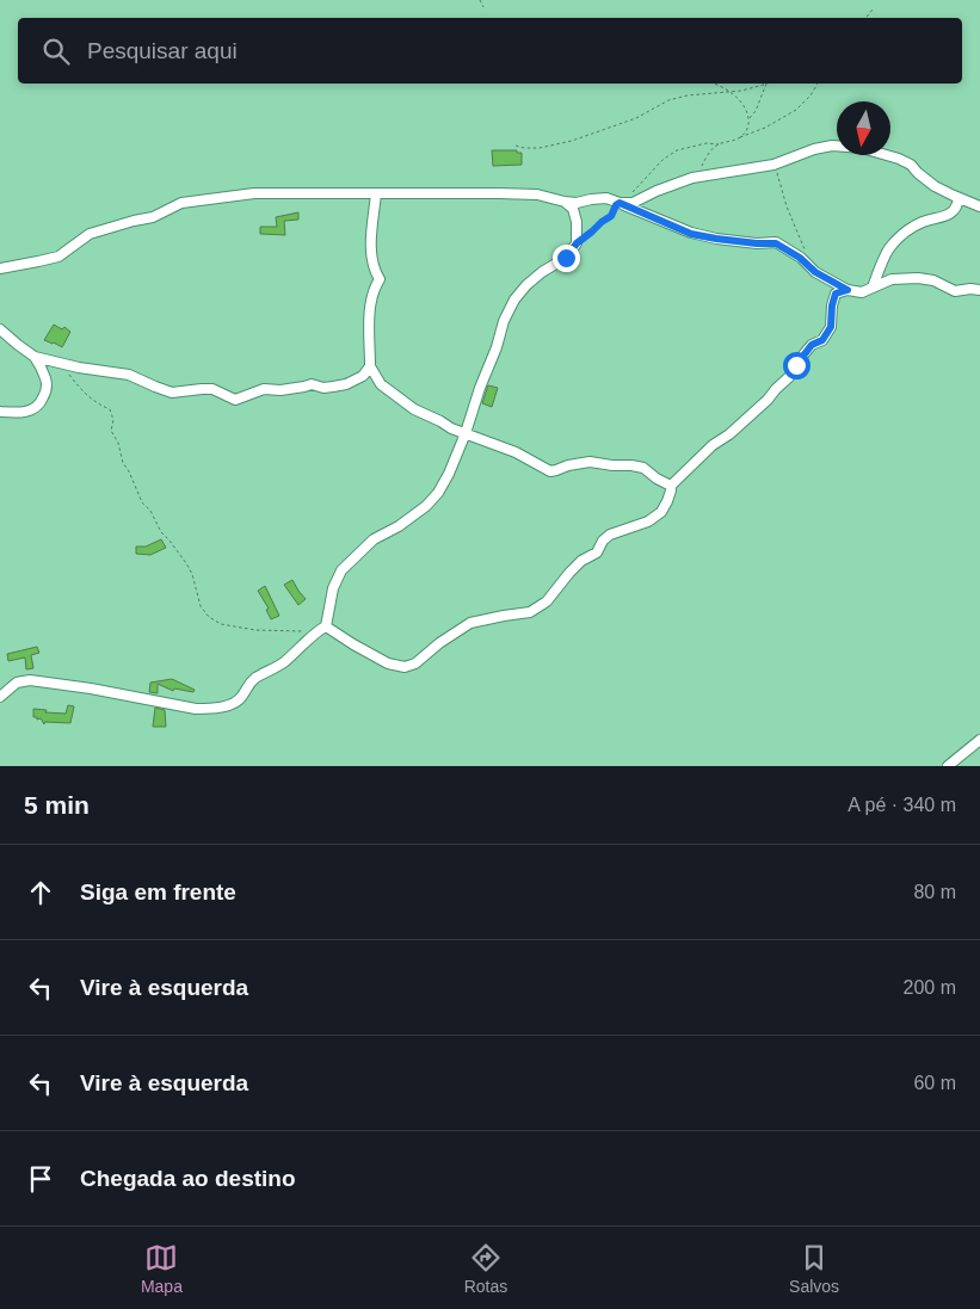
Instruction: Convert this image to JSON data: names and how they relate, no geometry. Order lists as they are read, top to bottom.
{
  "north": "bottom",
  "page": {
    "search": "Pesquisar aqui",
    "heading": ["5 min", "A pé · 340 m"],
    "list": [
      ["Siga em frente", "80 m"],
      ["Vire à esquerda", "200 m"],
      ["Vire à esquerda", "60 m"],
      "Chegada ao destino"
    ],
    "nav": ["Mapa", "Rotas", "Salvos"]
  }
}
